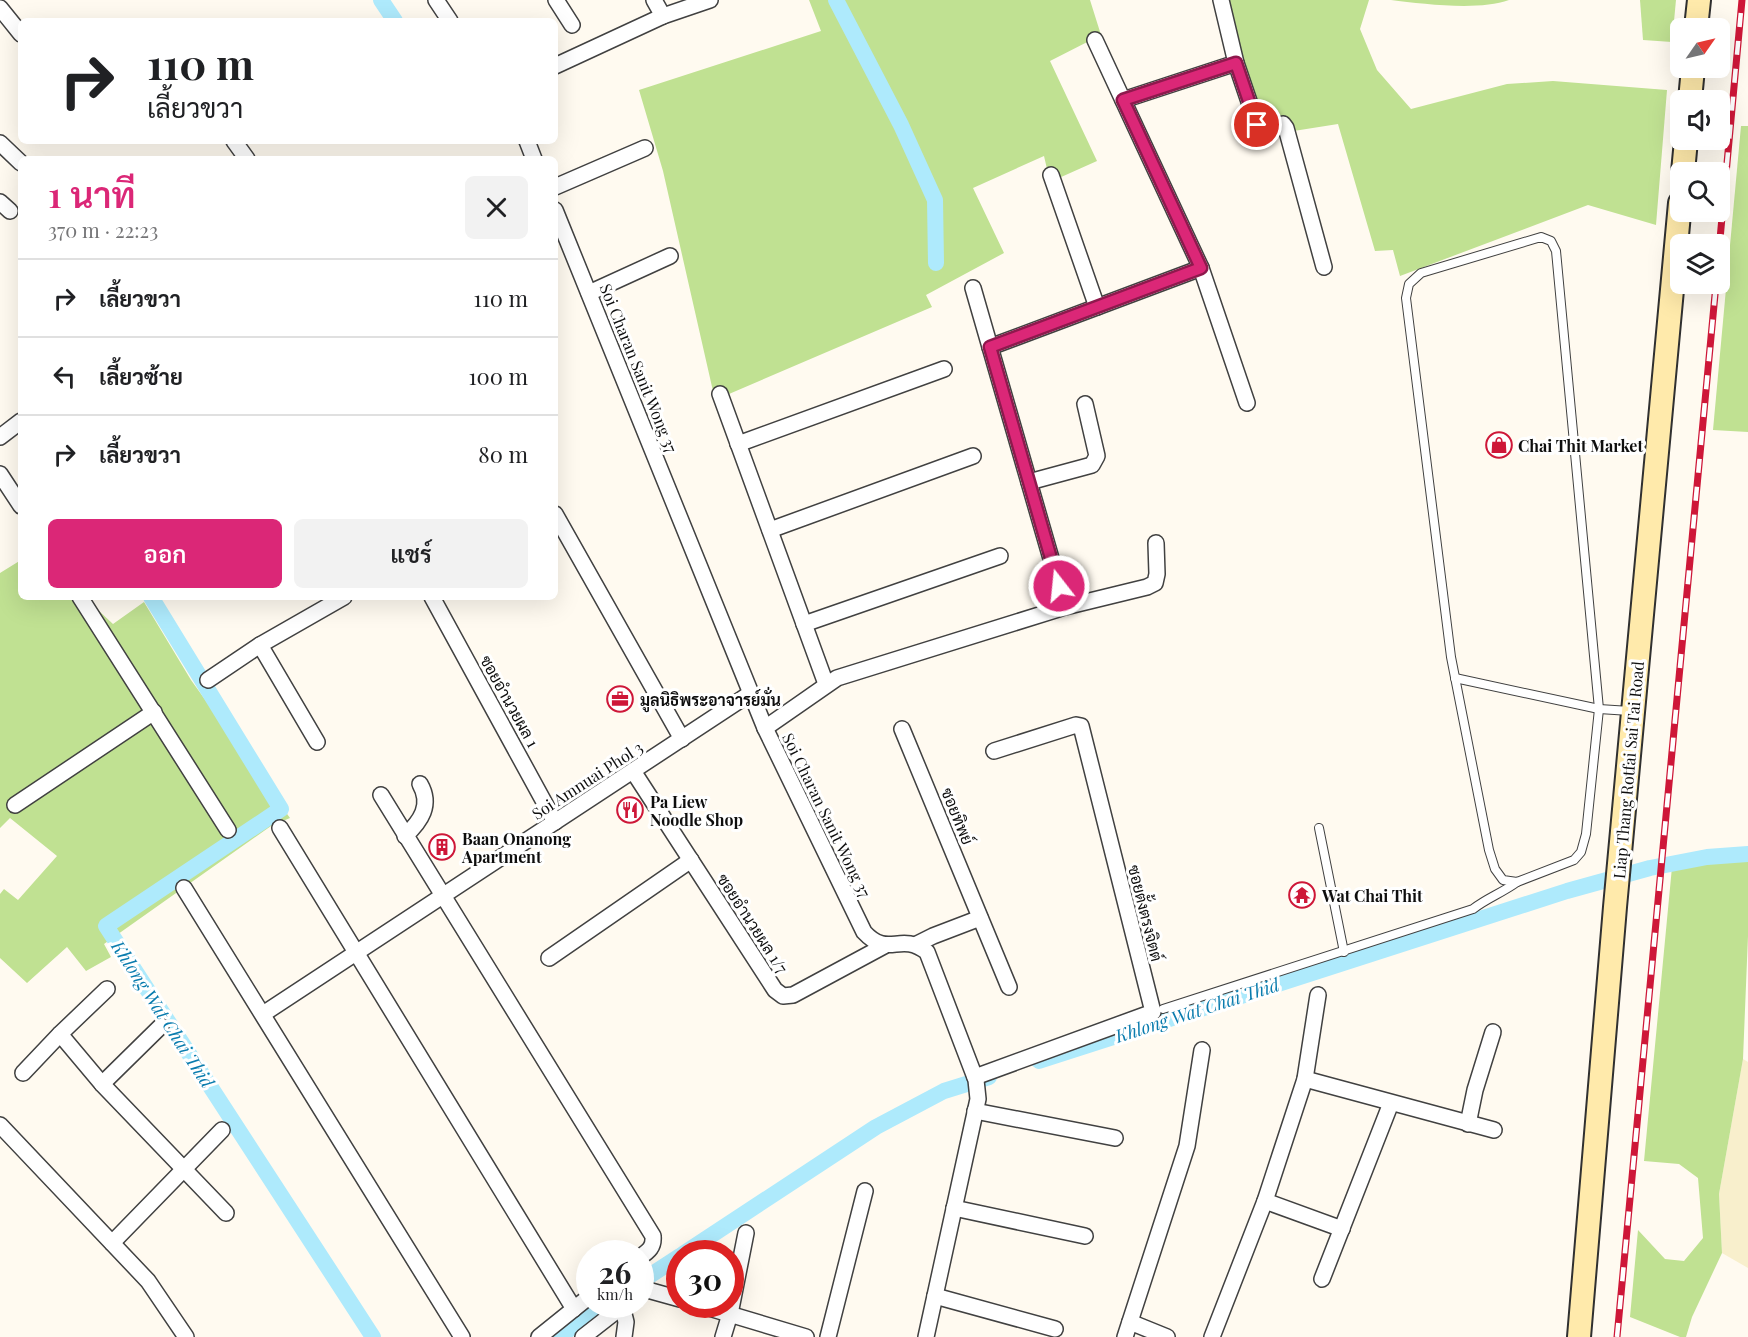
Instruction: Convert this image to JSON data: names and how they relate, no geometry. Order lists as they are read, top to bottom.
{
  "streets": {
    "main road": ["Liap Thang Rotfai Sai Tai Road"],
    "street": [
      "Soi Charan Sanit Wong 37",
      "ซอยอำนวยผล 1",
      "Soi Amnuai Phol 3",
      "ซอยทิพย์",
      "ซอยตั้งตรงจิตต์",
      "ซอยอำนวยผล 1/7"
    ]
  },
  "crossings": [
    ["Soi Charan Sanit Wong 37", "Soi Amnuai Phol 3"],
    ["Soi Charan Sanit Wong 37", "ซอยอำนวยผล 1/7"],
    ["ซอยอำนวยผล 1", "Soi Amnuai Phol 3"],
    ["Soi Amnuai Phol 3", "ซอยอำนวยผล 1/7"]
  ],
  "water": ["Khlong Wat Chai Thid"],
  "places": {
    "shop": ["Chai Thit Market"],
    "office": ["มูลนิธิพระอาจารย์มั่น"],
    "restaurant": ["Pa Liew Noodle Shop"],
    "building": ["Baan Onanong Apartment"],
    "temple": ["Wat Chai Thit"]
  },
  "north": "top right",
  "page": {
    "turn": ["110 m", "เลี้ยวขวา"],
    "heading": ["1 นาที", "370 m · 22:23"],
    "list": [
      {
        "name": "เลี้ยวขวา",
        "value": "110 m"
      },
      {
        "name": "เลี้ยวซ้าย",
        "value": "100 m"
      },
      {
        "name": "เลี้ยวขวา",
        "value": "80 m"
      }
    ],
    "buttons": ["ออก", "แชร์"],
    "speed": "26 km/h",
    "limit": "30"
  }
}
